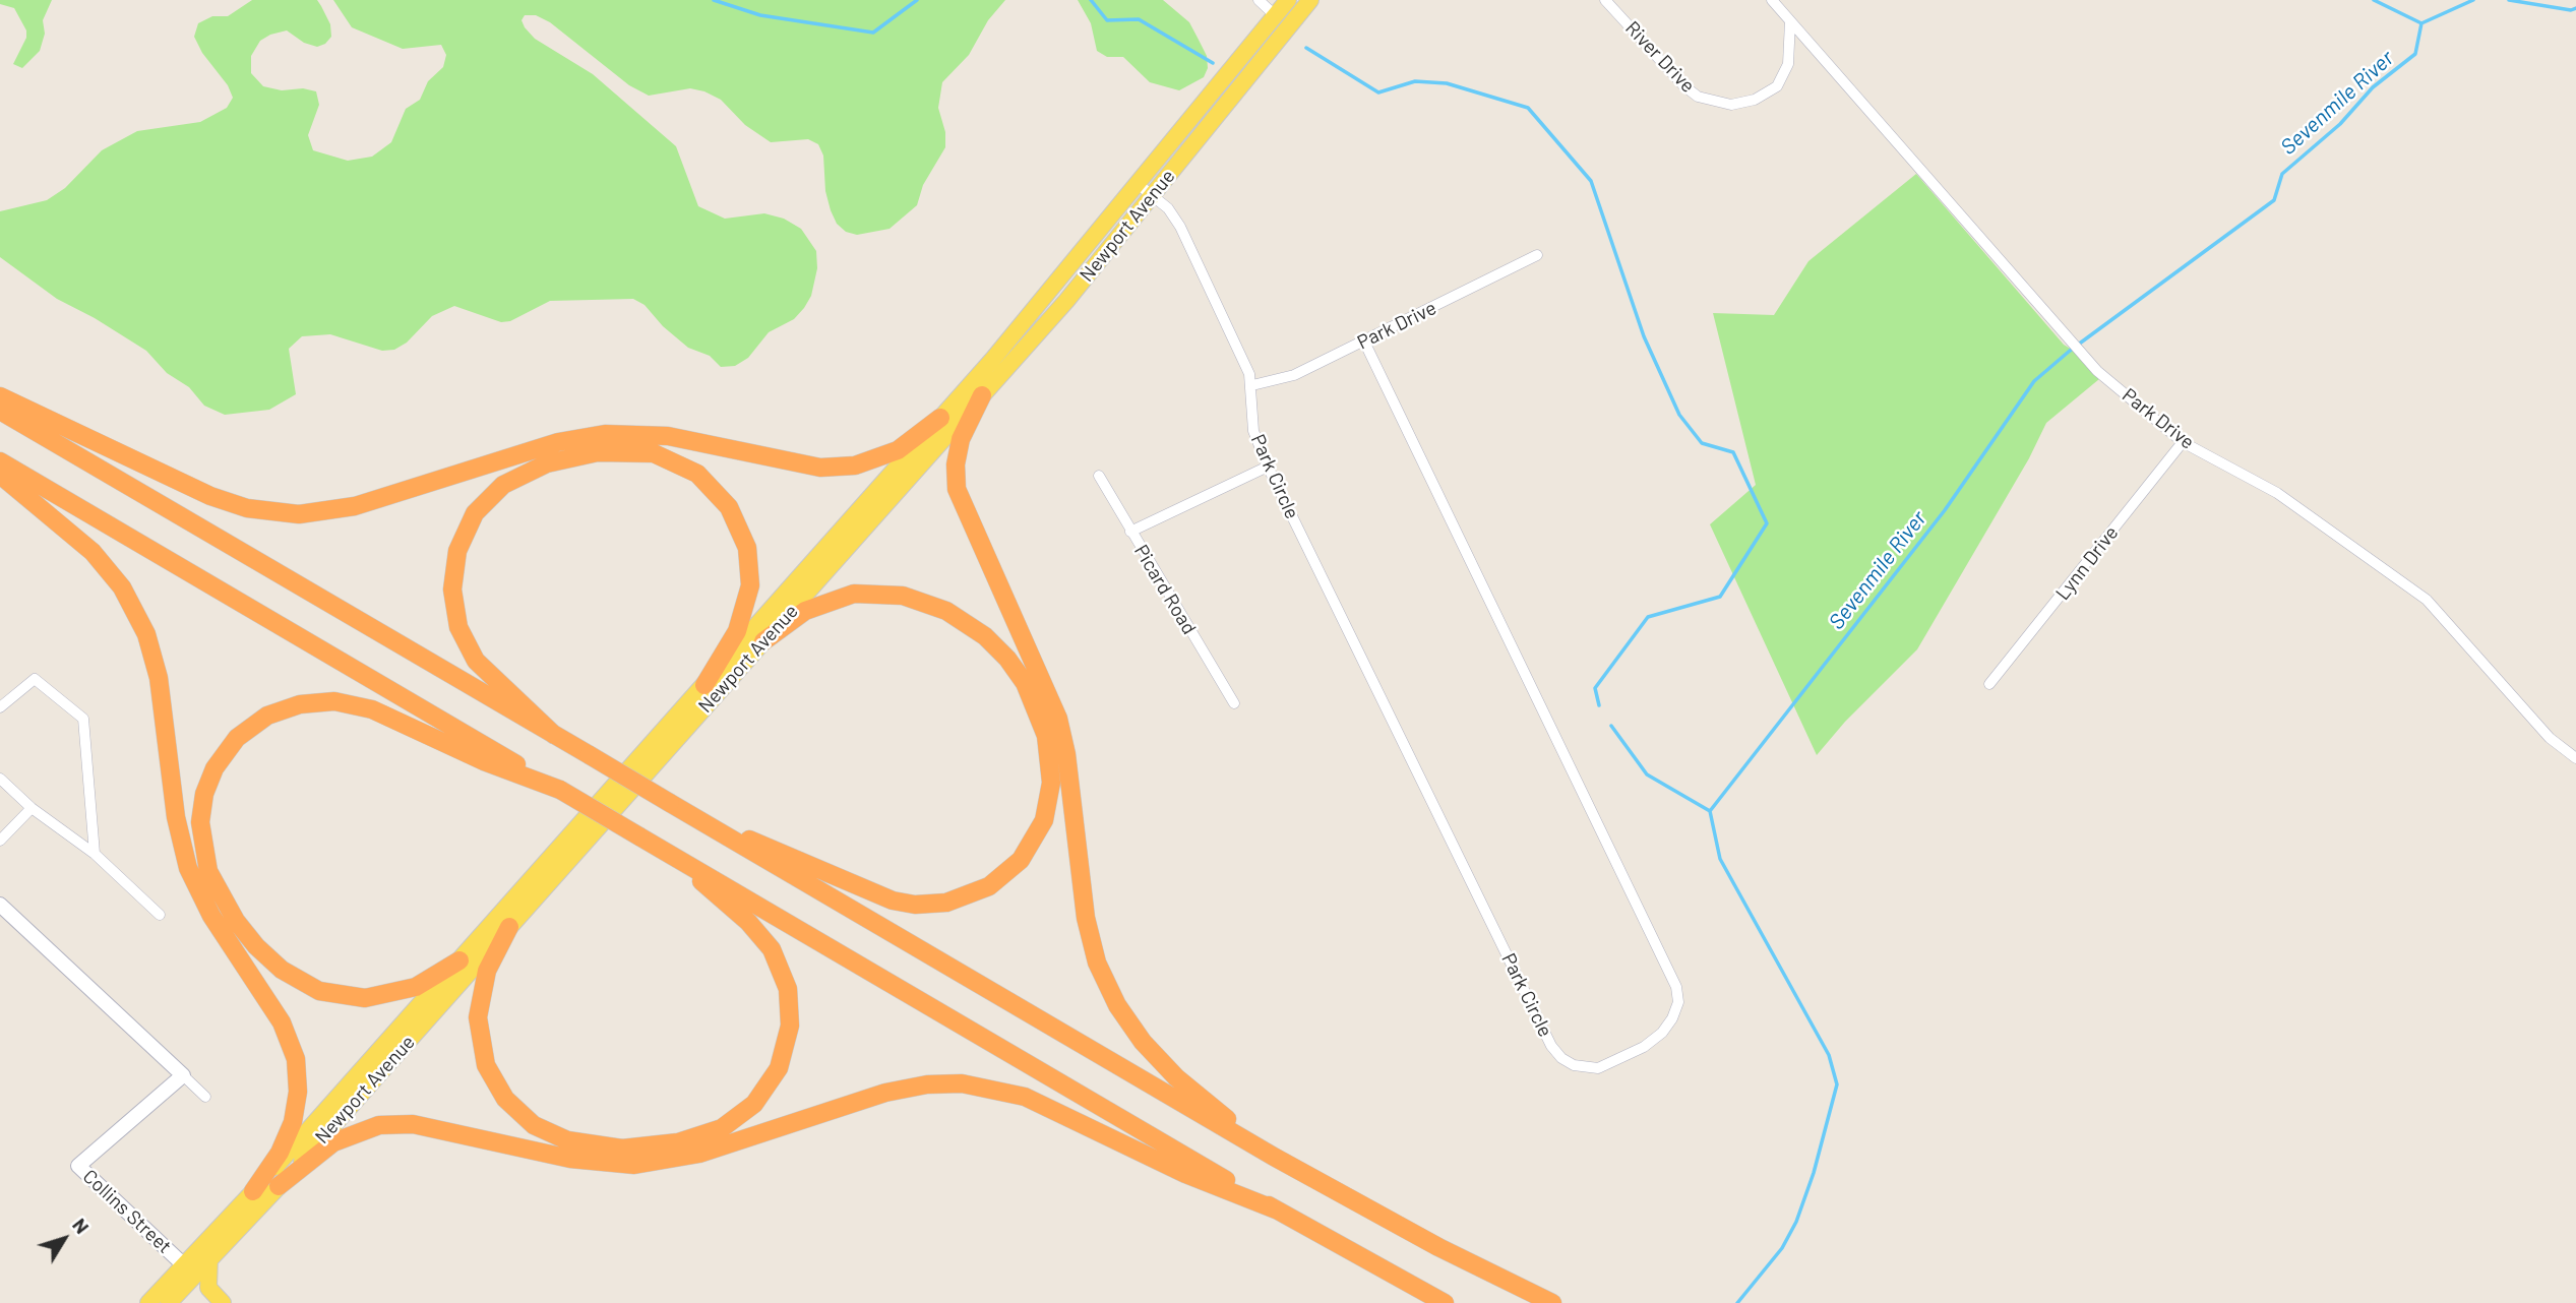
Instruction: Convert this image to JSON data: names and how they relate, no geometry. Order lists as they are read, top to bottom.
{
  "streets": {
    "main road": ["Newport Avenue"],
    "street": [
      "River Drive",
      "Park Drive",
      "Park Circle",
      "Lynn Drive",
      "Picard Road",
      "Collins Street"
    ]
  },
  "crossings": [
    ["River Drive", "Park Drive"],
    ["Newport Avenue", "Park Circle"],
    ["Newport Avenue", "Collins Street"],
    ["Park Drive", "Park Circle"],
    ["Park Drive", "Lynn Drive"]
  ],
  "water": ["Sevenmile River"],
  "north": "top right"
}
